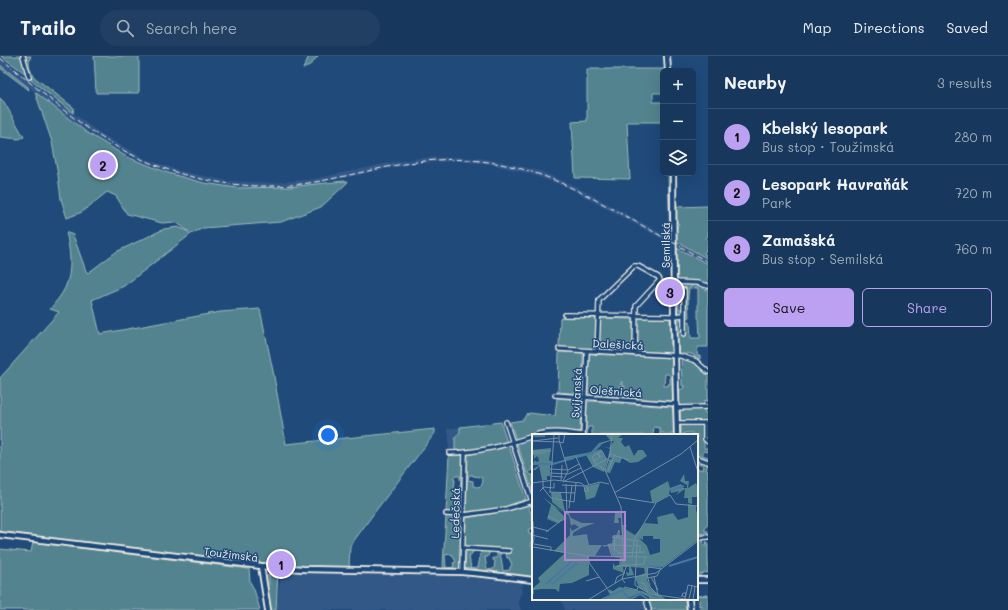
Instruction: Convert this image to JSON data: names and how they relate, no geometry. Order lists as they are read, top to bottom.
{
  "streets": {
    "street": [
      "Semilská",
      "Dalešická",
      "Olešnická",
      "Svijanská",
      "Ledečská",
      "Toužimská"
    ]
  },
  "crossings": [
    ["Semilská", "Dalešická"],
    ["Semilská", "Olešnická"],
    ["Dalešická", "Svijanská"],
    ["Olešnická", "Svijanská"],
    ["Ledečská", "Toužimská"]
  ],
  "page": {
    "header": "Trailo",
    "search": "Search here",
    "nav": ["Map", "Directions", "Saved"],
    "heading": ["Nearby", "3 results"],
    "map_buttons": ["+", "−"],
    "list": [
      {
        "mark": "1",
        "name": "Kbelský lesopark",
        "note": "Bus stop · Toužimská",
        "value": "280 m"
      },
      {
        "mark": "2",
        "name": "Lesopark Havraňák",
        "note": "Park",
        "value": "720 m"
      },
      {
        "mark": "3",
        "name": "Zamašská",
        "note": "Bus stop · Semilská",
        "value": "760 m"
      }
    ],
    "pins": ["2", "3", "1"],
    "buttons": ["Save", "Share"]
  }
}
